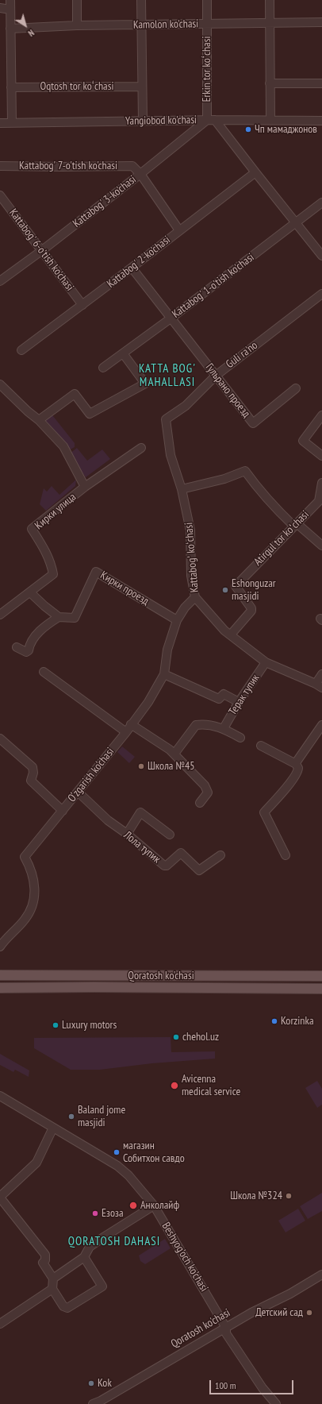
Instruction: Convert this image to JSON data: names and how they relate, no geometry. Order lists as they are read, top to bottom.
{
  "streets": {
    "main road": ["Qoratosh ko'chasi"],
    "street": [
      "Kamolon ko'chasi",
      "Erkin tor koʻchasi",
      "Oqtosh tor koʻchasi",
      "Yangiobod ko'chasi",
      "Kattabog' 7-o'tish ko'chasi",
      "Kattabog' 3-ko'chasi",
      "Kattabog' 6-o'tish ko'chasi",
      "Kattabog' 2-ko'chasi",
      "Kattabog' 1-o'tish ko'chasi",
      "Guli ra'no",
      "Гульрано проезд",
      "Кирки улица",
      "Atirgul tor koʻchasi",
      "Kattabogʻ koʻchasi",
      "Кирки проезд",
      "Терак тупик",
      "O‘zgarish ko‘chasi",
      "Лола тупик",
      "Beshyog'och ko'chasi"
    ]
  },
  "crossings": [
    ["Kamolon ko'chasi", "Erkin tor koʻchasi"],
    ["Erkin tor koʻchasi", "Yangiobod ko'chasi"],
    ["Erkin tor koʻchasi", "Kattabog' 3-ko'chasi"],
    ["Yangiobod ko'chasi", "Kattabog' 3-ko'chasi"],
    ["Kattabog' 7-o'tish ko'chasi", "Kattabog' 3-ko'chasi"],
    ["Kattabog' 7-o'tish ko'chasi", "Kattabog' 2-ko'chasi"],
    ["Kattabog' 3-ko'chasi", "Kattabog' 6-o'tish ko'chasi"],
    ["Kattabog' 6-o'tish ko'chasi", "Kattabog' 2-ko'chasi"],
    ["Kattabog' 2-ko'chasi", "Гульрано проезд"],
    ["Kattabog' 1-o'tish ko'chasi", "Гульрано проезд"],
    ["Guli ra'no", "Гульрано проезд"],
    ["Guli ra'no", "Kattabogʻ koʻchasi"],
    ["Atirgul tor koʻchasi", "Kattabogʻ koʻchasi"],
    ["Kattabogʻ koʻchasi", "Терак тупик"],
    ["Kattabogʻ koʻchasi", "O‘zgarish ko‘chasi"],
    ["Кирки проезд", "O‘zgarish ko‘chasi"],
    ["O‘zgarish ko‘chasi", "Лола тупик"],
    ["Qoratosh ko'chasi", "Beshyog'och ko'chasi"]
  ],
  "districts": ["KATTA BOG' MAHALLASI", "QORATOSH DAHASI"],
  "places": [
    "Чп мамаджонов",
    "Eshonguzar masjidi",
    "Школа №45",
    "Korzinka",
    "Luxury motors",
    "chehol.uz",
    "Avicenna medical service",
    "Baland jome masjidi",
    "магазин Собитхон савдо",
    "Школа №324",
    "Анколайф",
    "Езоза",
    "Детский сад",
    "Kok"
  ],
  "scale_bar": "100 m",
  "north": "bottom right"
}
